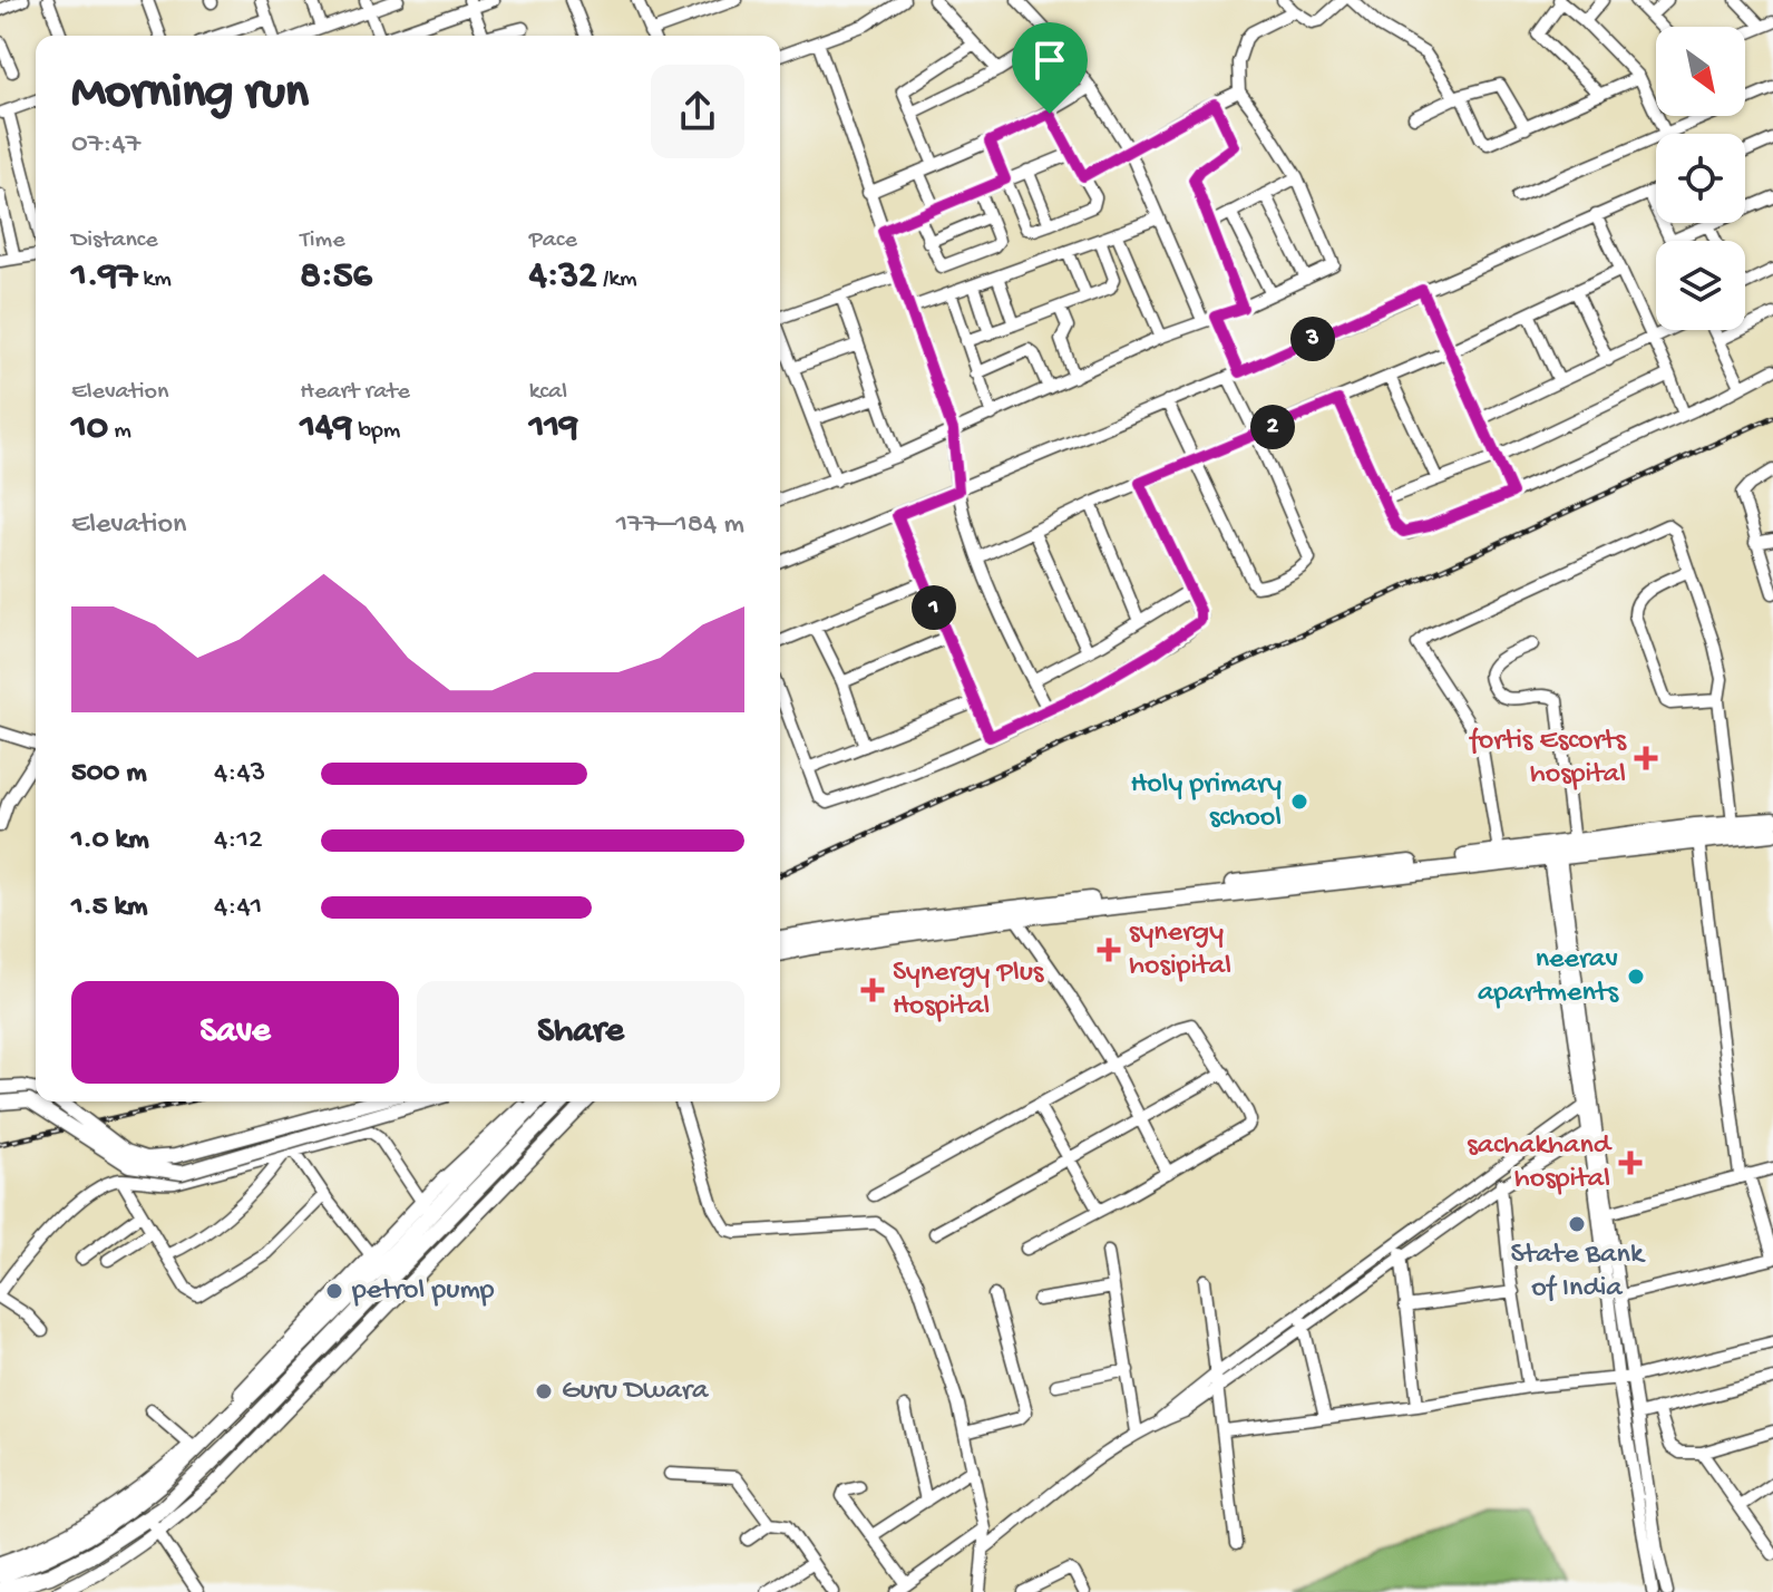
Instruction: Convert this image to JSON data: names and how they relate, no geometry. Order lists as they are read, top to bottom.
{
  "places": {
    "health": [
      "fortis Escorts hospital",
      "synergy hosipital",
      "Synergy Plus Hospital",
      "sachakhand hospital"
    ],
    "other": [
      "Holy primary school",
      "neerav apartments",
      "State Bank of India",
      "petrol pump",
      "Guru Dwara"
    ]
  },
  "north": "bottom right",
  "page": {
    "heading": ["Morning run", "07:47"],
    "stats": [
      ["Distance", "1.97 km"],
      ["Time", "8:56"],
      ["Pace", "4:32 /km"],
      ["Elevation", "10 m"],
      ["Heart rate", "149 bpm"],
      ["kcal", "119"]
    ],
    "pins": ["3", "2", "1"],
    "chart": ["Elevation", "177–184 m"],
    "list": [
      {
        "name": "500 m",
        "note": "4:43"
      },
      {
        "name": "1.0 km",
        "note": "4:12"
      },
      {
        "name": "1.5 km",
        "note": "4:41"
      }
    ],
    "buttons": ["Save", "Share"]
  }
}
